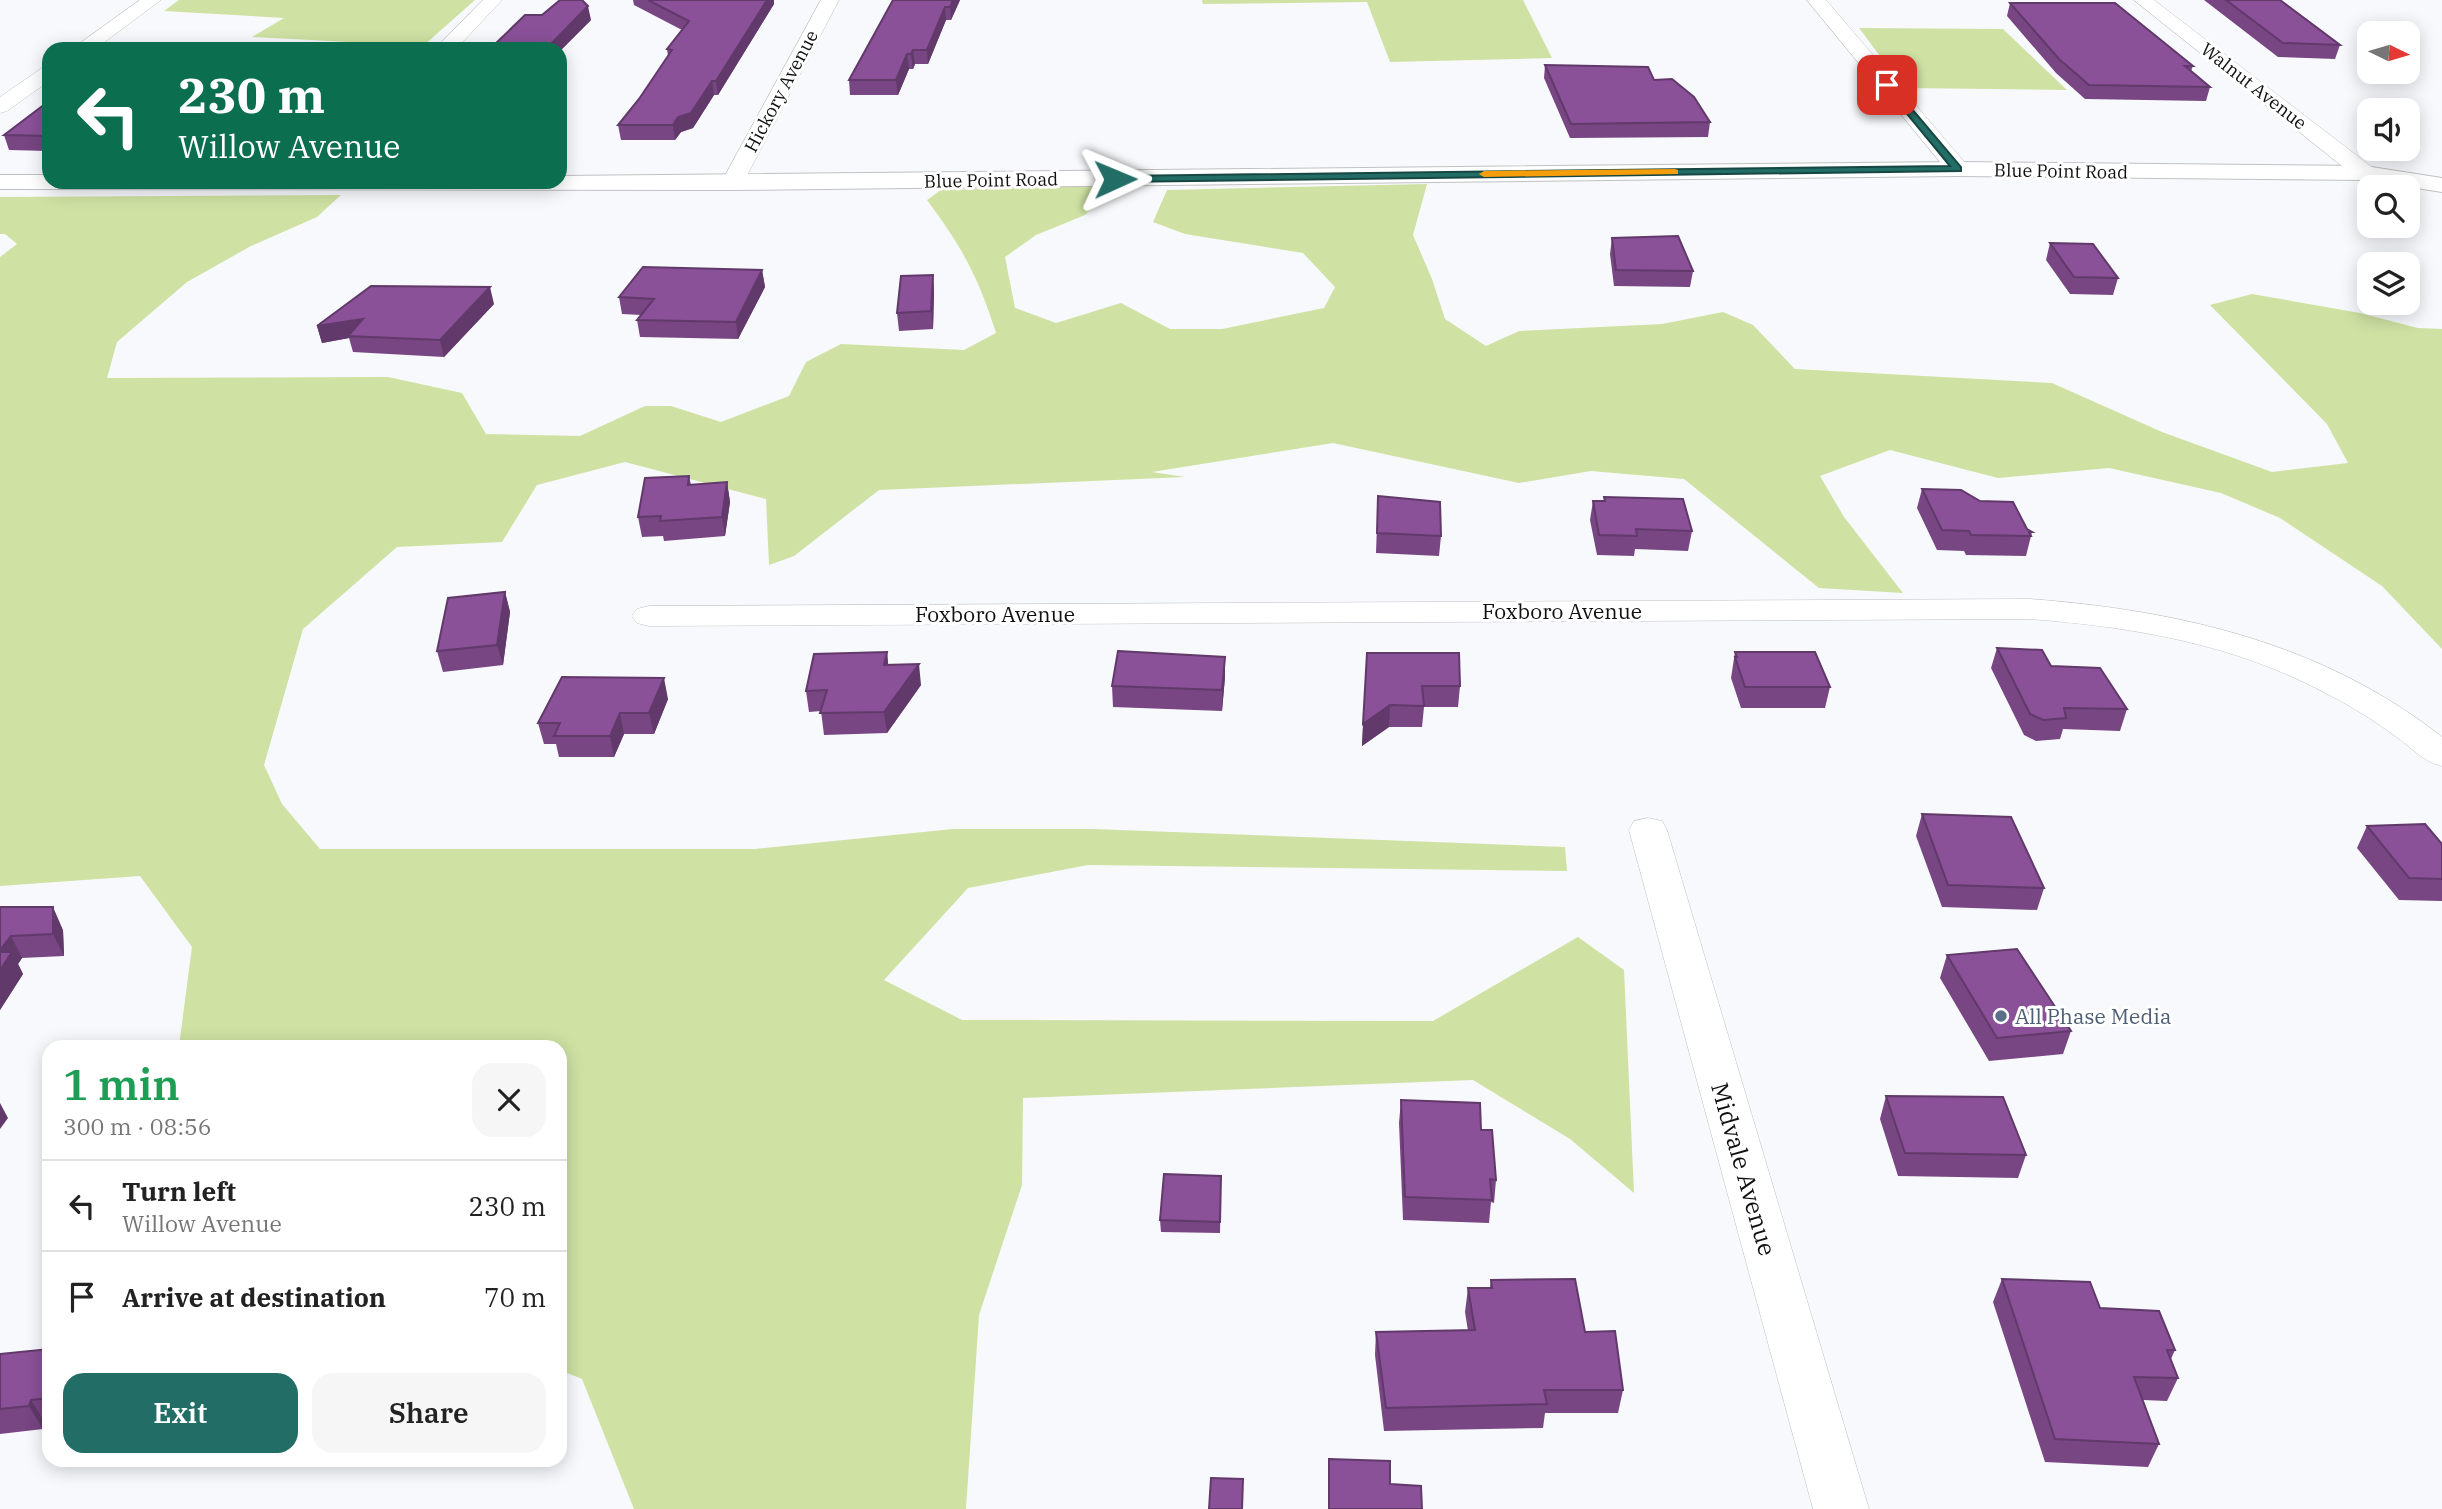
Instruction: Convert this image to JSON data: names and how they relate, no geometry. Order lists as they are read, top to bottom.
{
  "streets": {
    "street": [
      "Walnut Avenue",
      "Hickory Avenue",
      "Blue Point Road",
      "Foxboro Avenue",
      "Midvale Avenue"
    ]
  },
  "crossings": [
    ["Walnut Avenue", "Blue Point Road"],
    ["Hickory Avenue", "Blue Point Road"]
  ],
  "places": ["All Phase Media"],
  "north": "right",
  "page": {
    "turn": ["230 m", "Willow Avenue"],
    "heading": ["1 min", "300 m · 08:56"],
    "list": [
      {
        "name": "Turn left",
        "note": "Willow Avenue",
        "value": "230 m"
      },
      {
        "name": "Arrive at destination",
        "value": "70 m"
      }
    ],
    "buttons": ["Exit", "Share"]
  }
}
